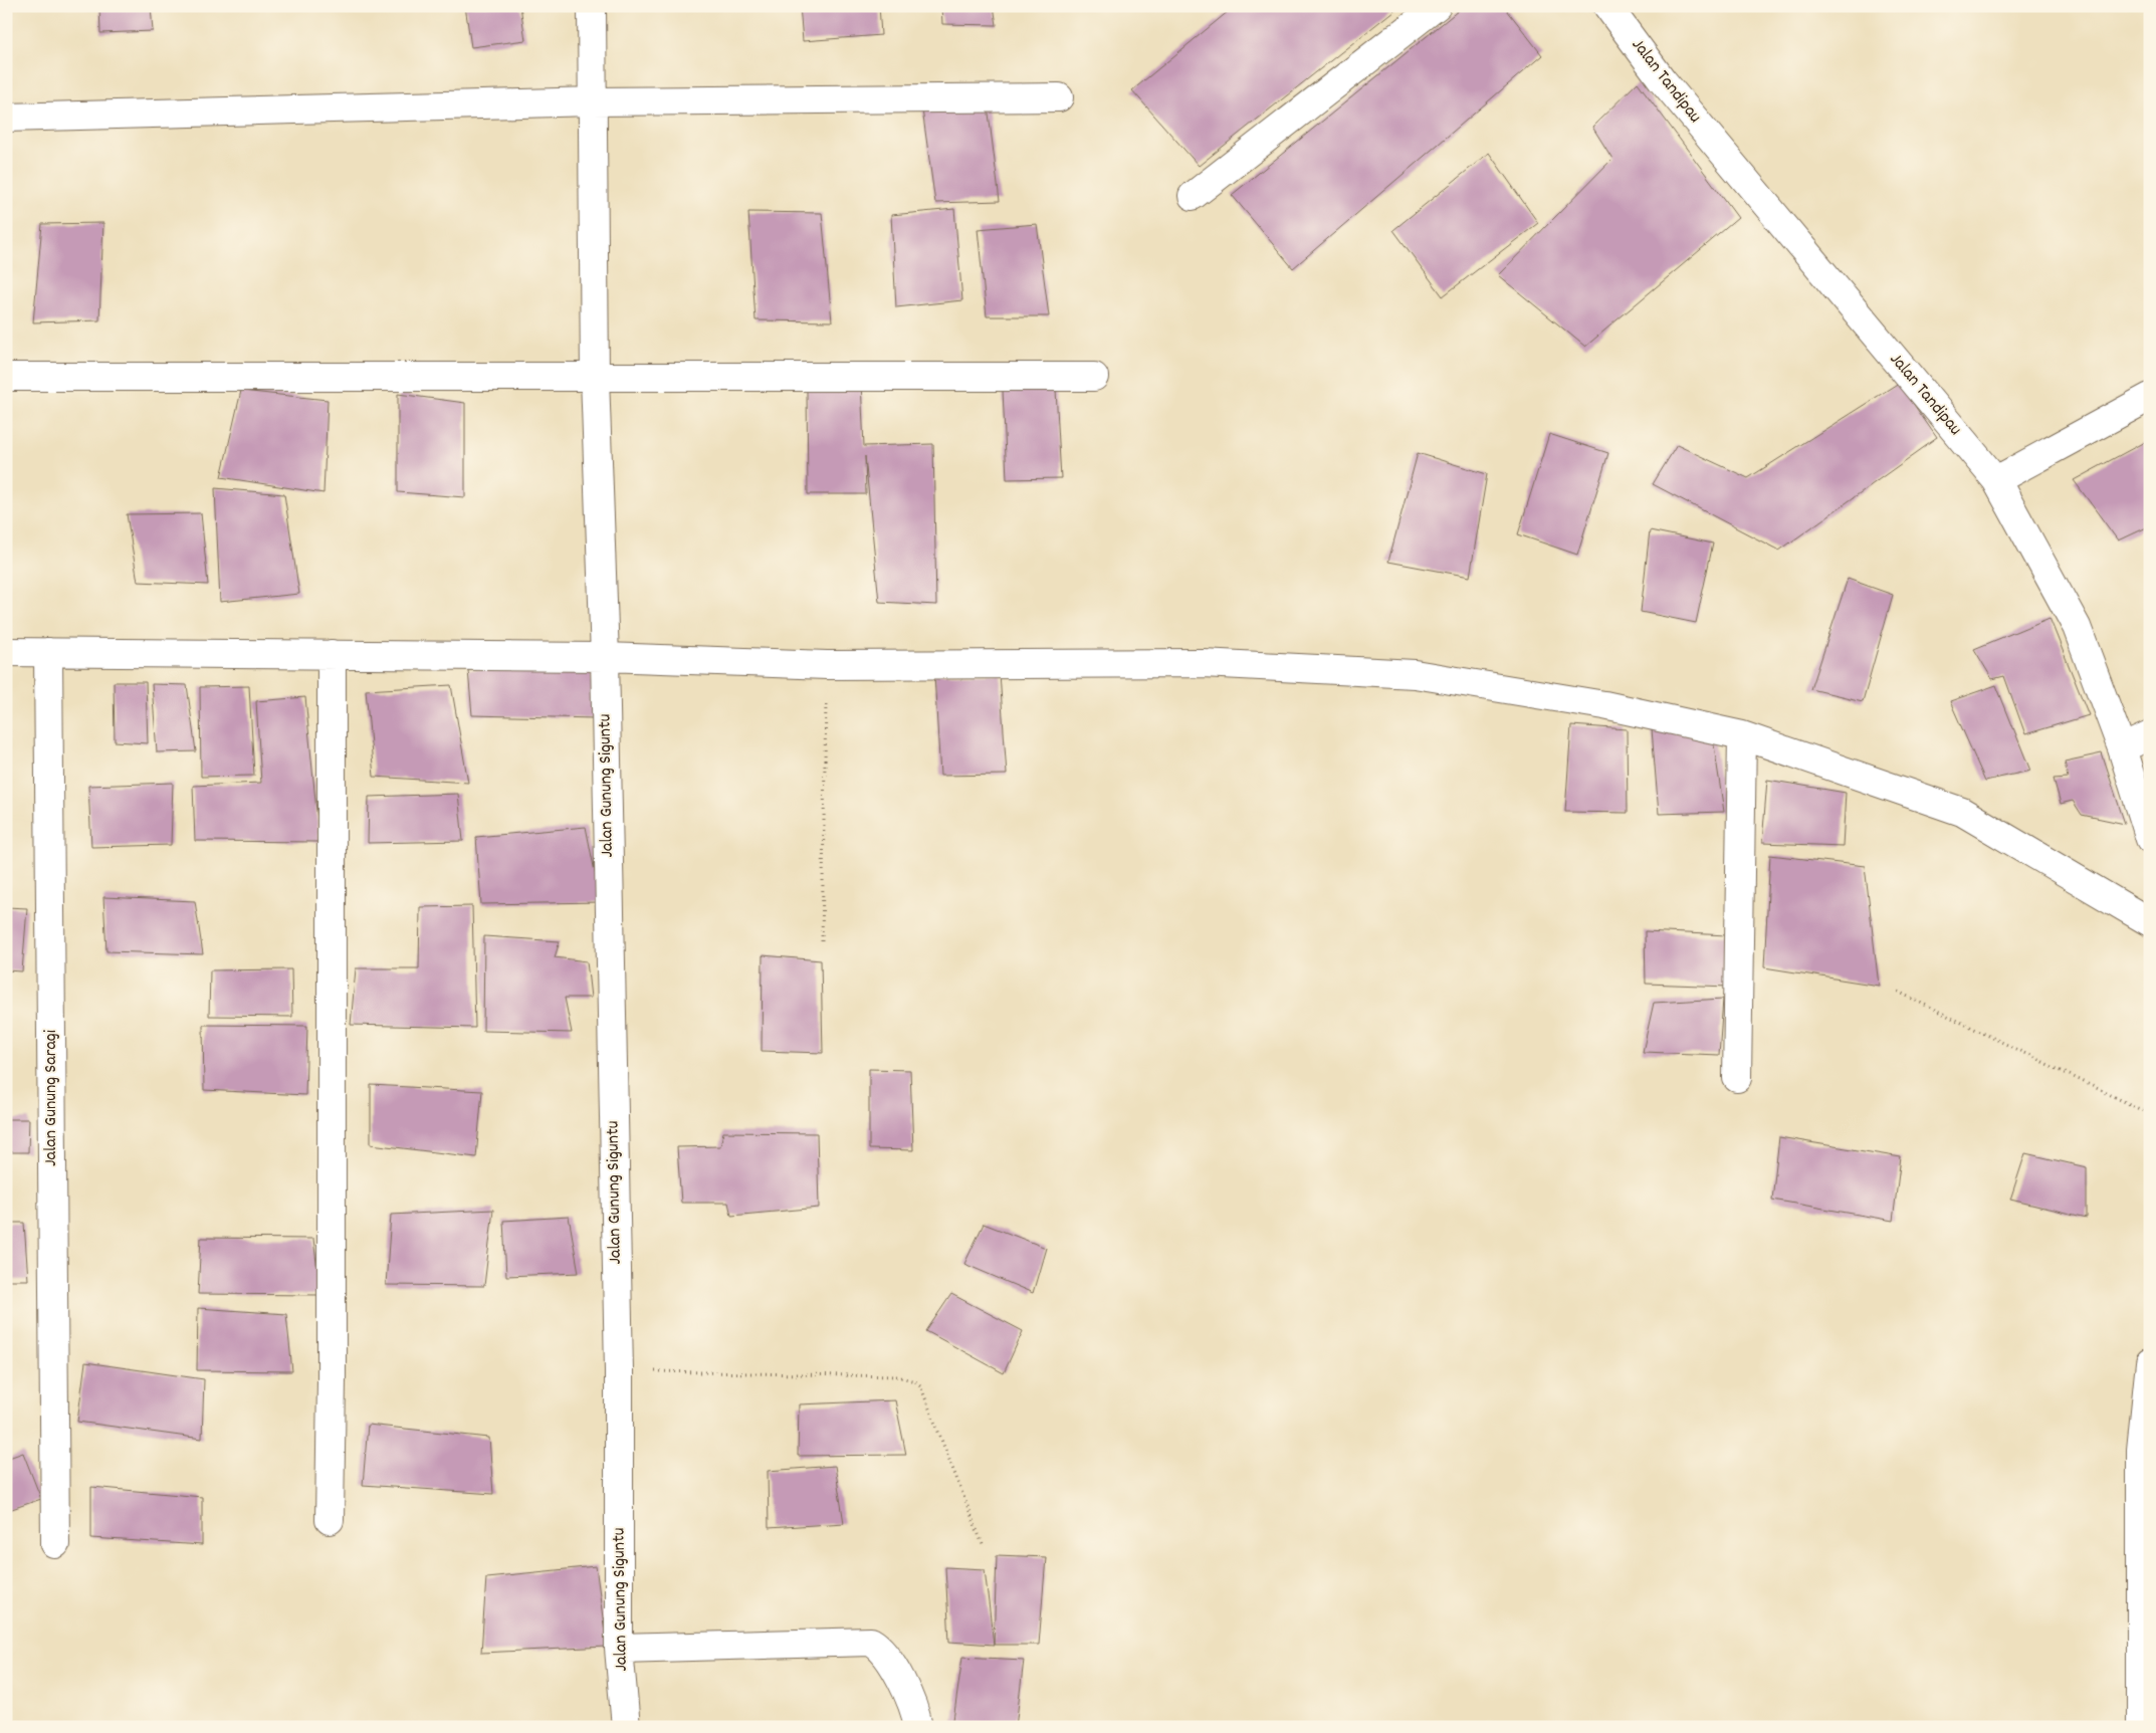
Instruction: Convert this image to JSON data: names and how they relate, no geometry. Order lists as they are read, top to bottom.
{
  "streets": {
    "street": ["Jalan Tandipau", "Jalan Gunung Siguntu", "Jalan Gunung Saragi"]
  }
}
